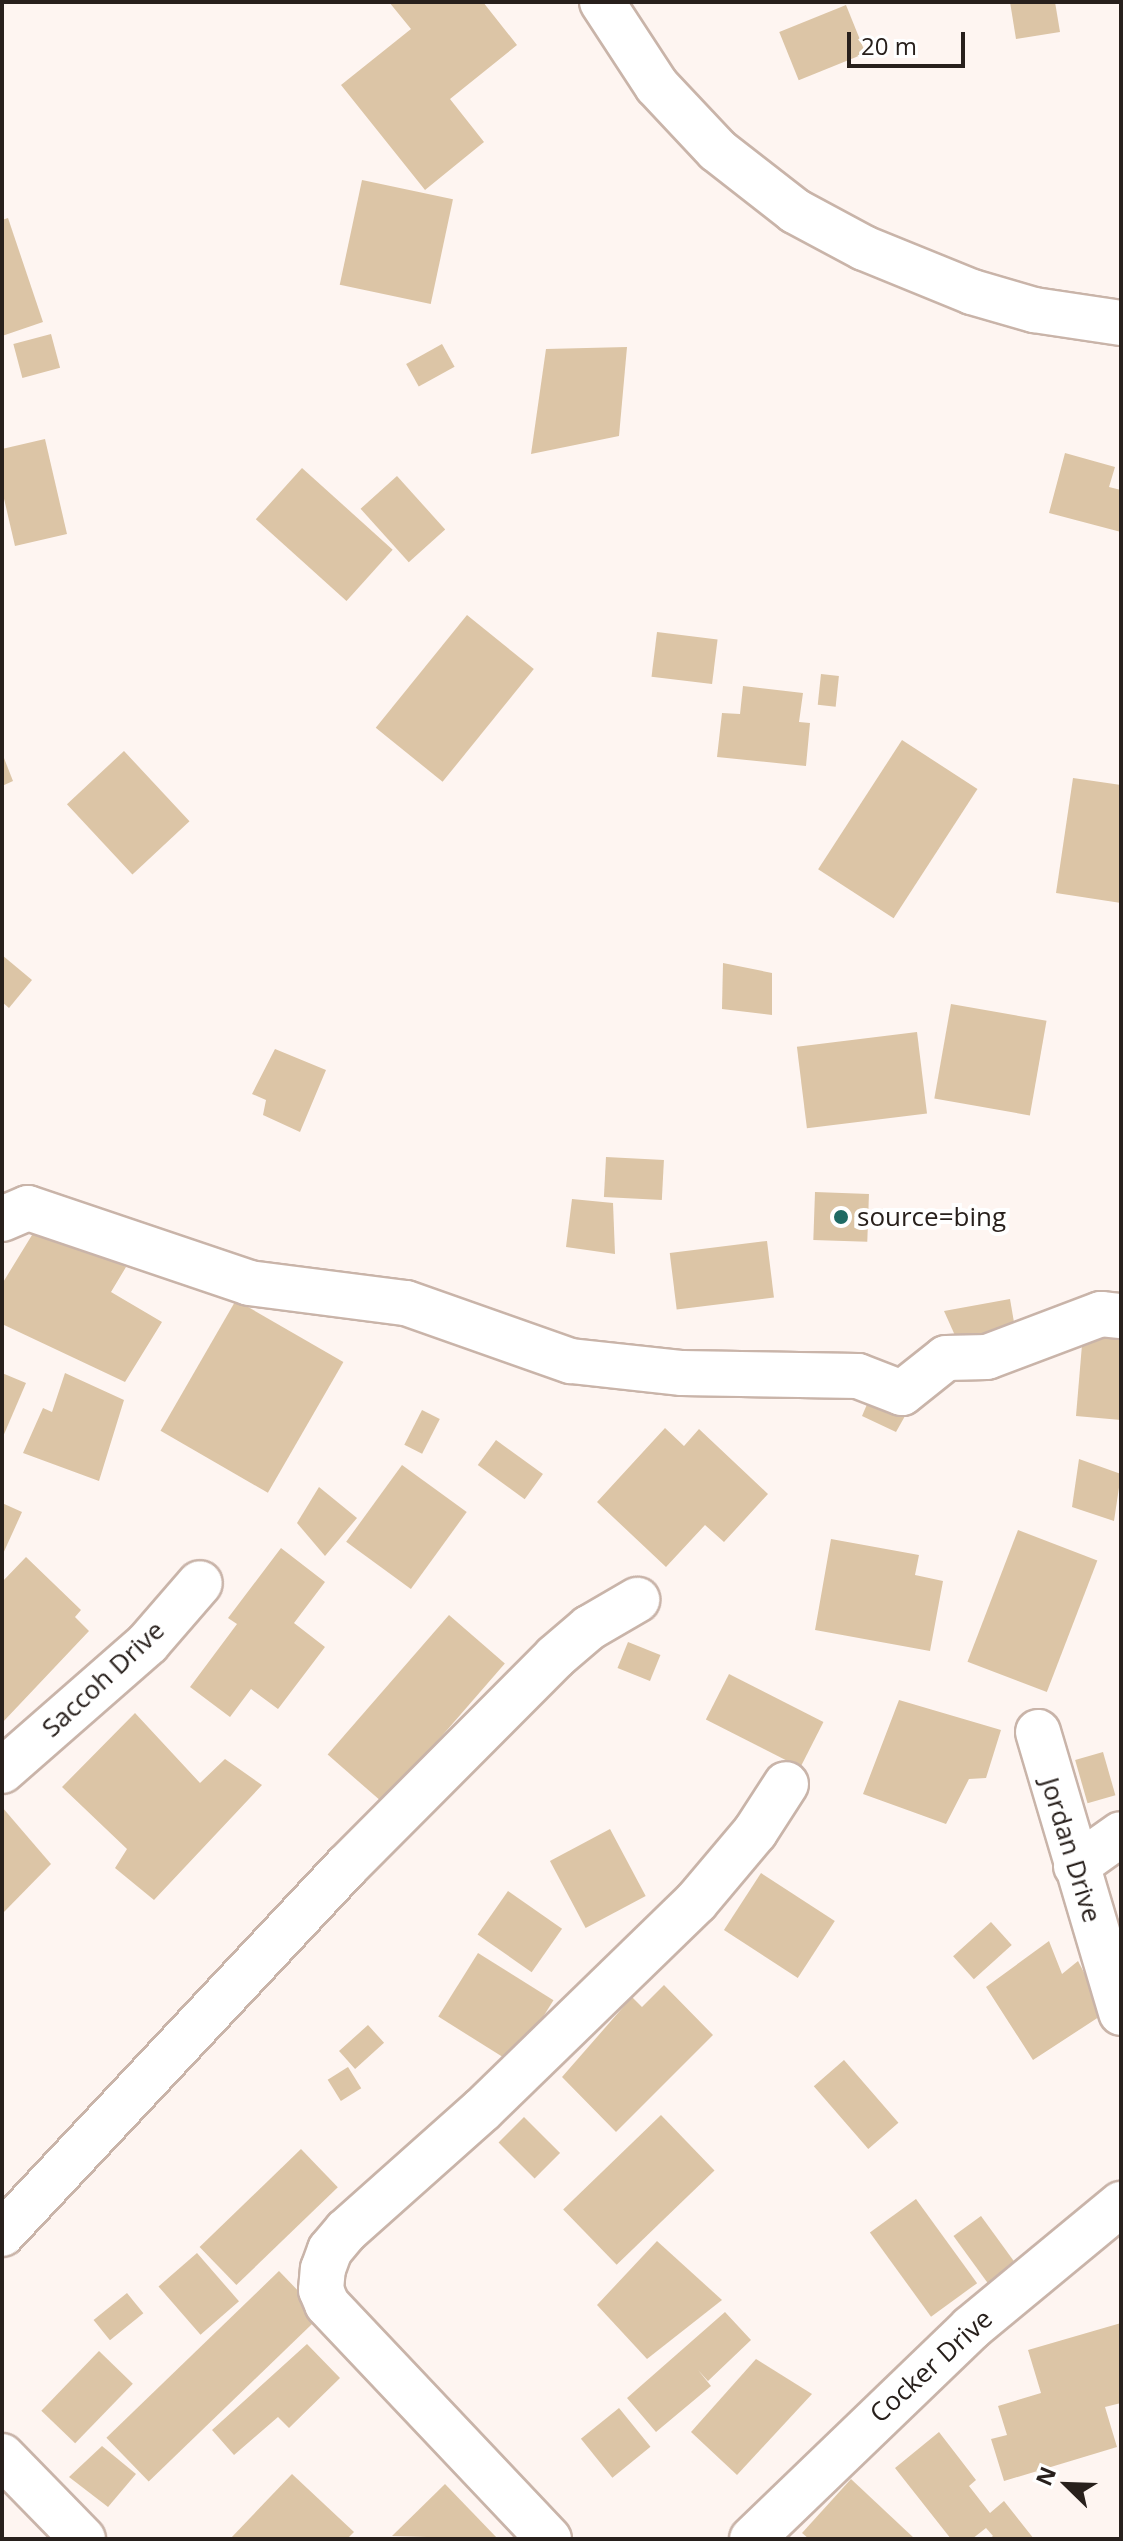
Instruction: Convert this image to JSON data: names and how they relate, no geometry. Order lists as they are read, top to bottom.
{
  "streets": {
    "street": ["Saccoh Drive", "Jordan Drive", "Cocker Drive"]
  },
  "places": ["source=bing"],
  "scale_bar": "20 m",
  "north": "top left"
}
